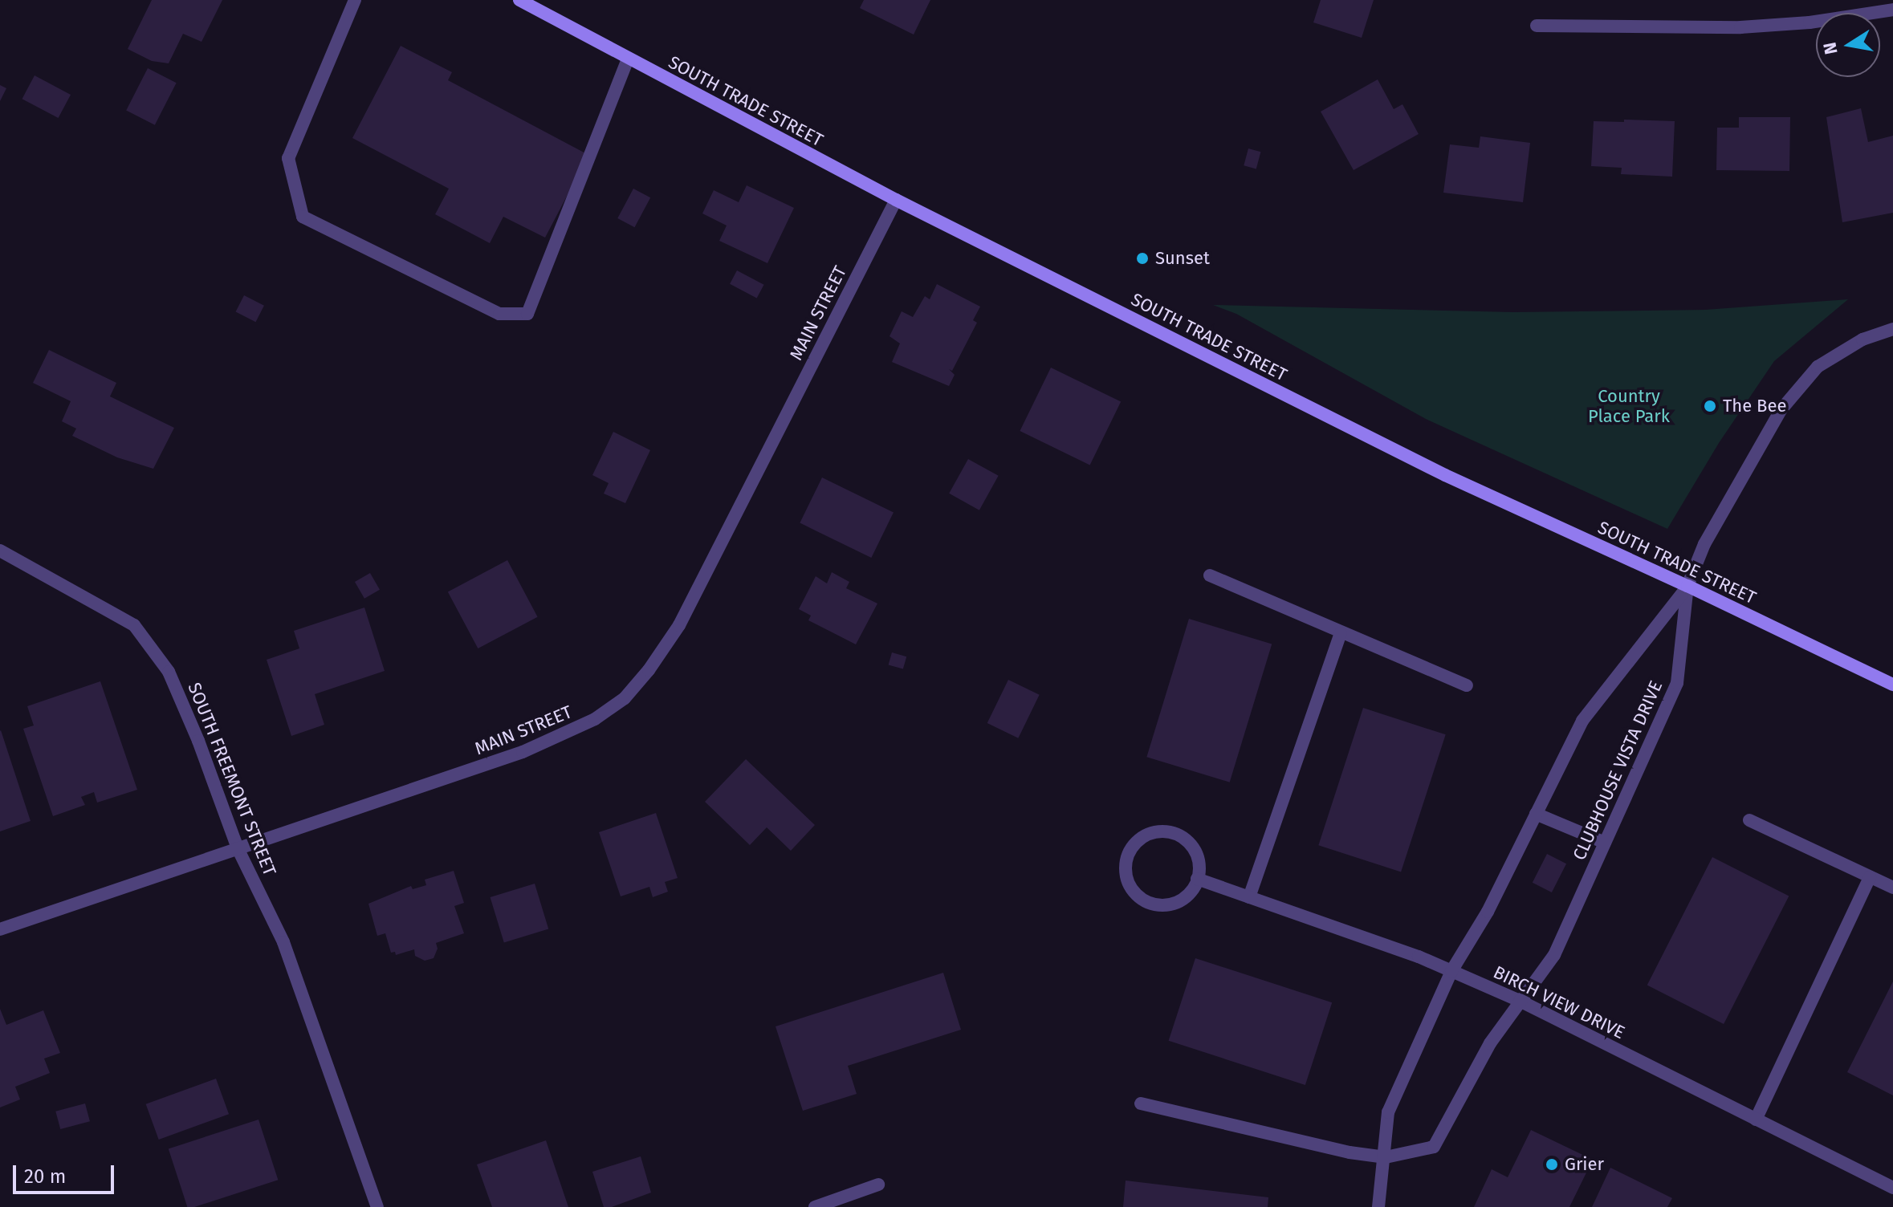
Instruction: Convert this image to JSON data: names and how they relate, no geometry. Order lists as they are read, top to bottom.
{
  "streets": {
    "main road": ["SOUTH TRADE STREET"],
    "street": [
      "MAIN STREET",
      "CLUBHOUSE VISTA DRIVE",
      "SOUTH FREEMONT STREET",
      "BIRCH VIEW DRIVE"
    ]
  },
  "crossings": [
    ["SOUTH TRADE STREET", "MAIN STREET"],
    ["SOUTH TRADE STREET", "CLUBHOUSE VISTA DRIVE"],
    ["MAIN STREET", "SOUTH FREEMONT STREET"],
    ["CLUBHOUSE VISTA DRIVE", "BIRCH VIEW DRIVE"]
  ],
  "parks": ["Country Place Park"],
  "places": ["Sunset", "The Bee", "Grier"],
  "scale_bar": "20 m",
  "north": "left"
}
